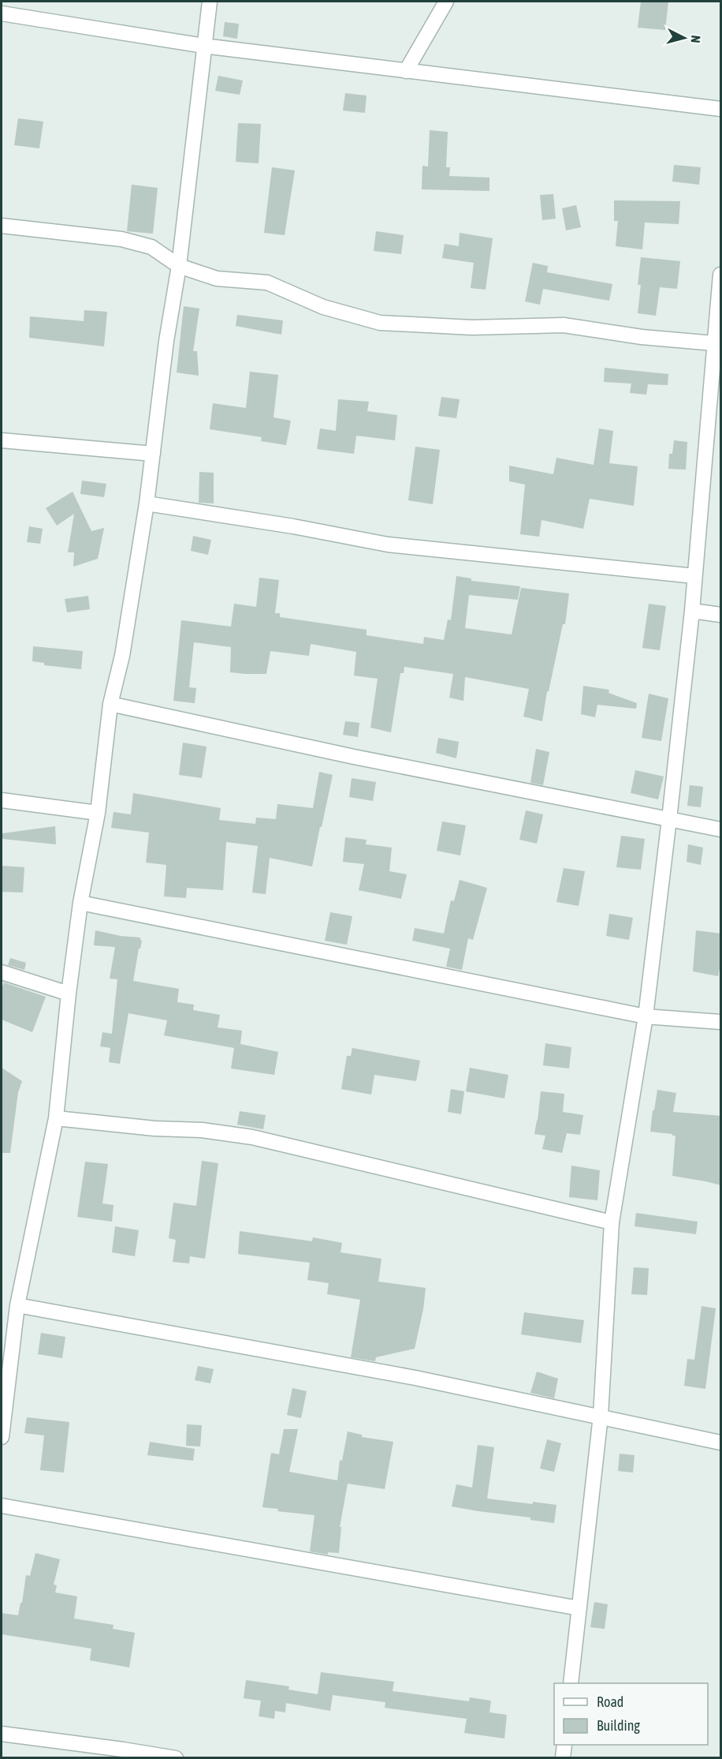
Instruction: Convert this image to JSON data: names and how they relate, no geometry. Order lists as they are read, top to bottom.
{
  "legend": ["Road", "Building"],
  "north": "right"
}
